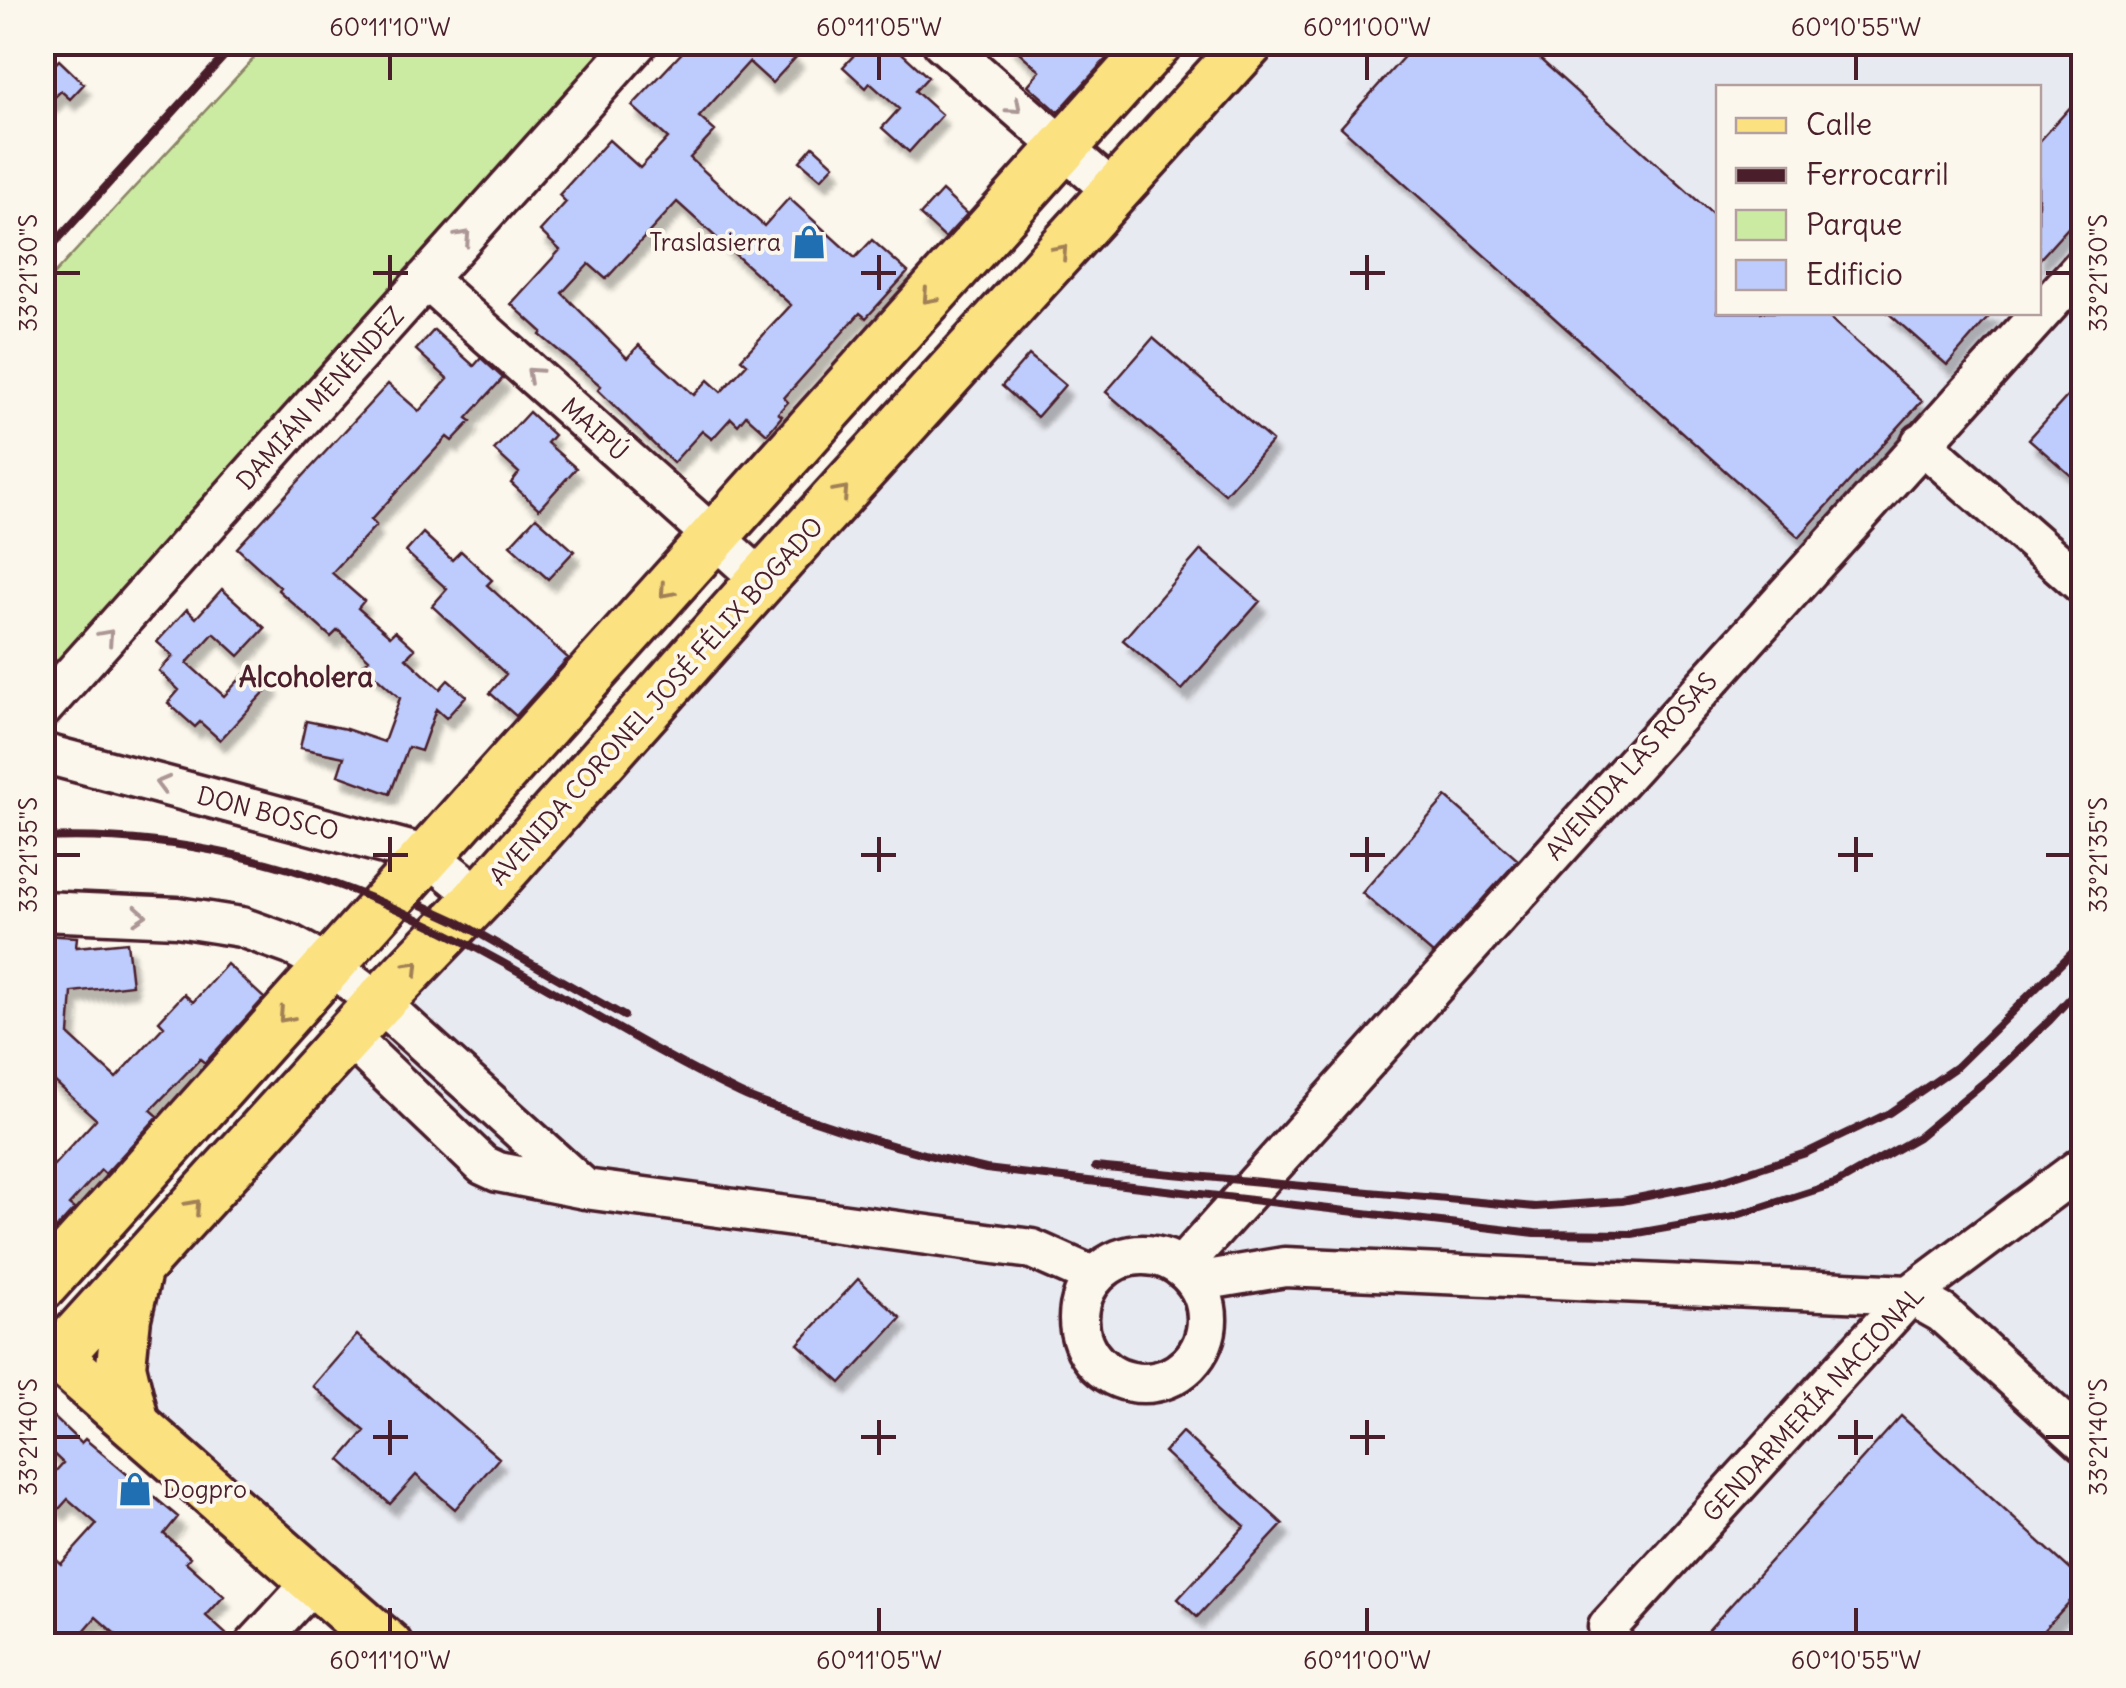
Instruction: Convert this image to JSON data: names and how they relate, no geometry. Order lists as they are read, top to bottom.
{
  "streets": {
    "main road": ["AVENIDA CORONEL JOSÉ FÉLIX BOGADO"],
    "street": [
      "DAMIÁN MENÉNDEZ",
      "MAIPÚ",
      "AVENIDA LAS ROSAS",
      "DON BOSCO",
      "GENDARMERÍA NACIONAL"
    ]
  },
  "crossings": [
    ["DAMIÁN MENÉNDEZ", "MAIPÚ"],
    ["MAIPÚ", "AVENIDA CORONEL JOSÉ FÉLIX BOGADO"],
    ["AVENIDA CORONEL JOSÉ FÉLIX BOGADO", "DON BOSCO"]
  ],
  "one_way": ["DAMIÁN MENÉNDEZ", "MAIPÚ"],
  "districts": ["Alcoholera"],
  "places": {
    "shop": ["Traslasierra", "Dogpro"]
  },
  "legend": [
    "Calle",
    "Ferrocarril",
    "Parque",
    "Edificio"
  ],
  "coordinates": [
    "60°11'10\"W",
    "60°11'05\"W",
    "60°11'00\"W",
    "60°10'55\"W",
    "33°21'30\"S",
    "33°21'35\"S",
    "33°21'40\"S"
  ]
}
